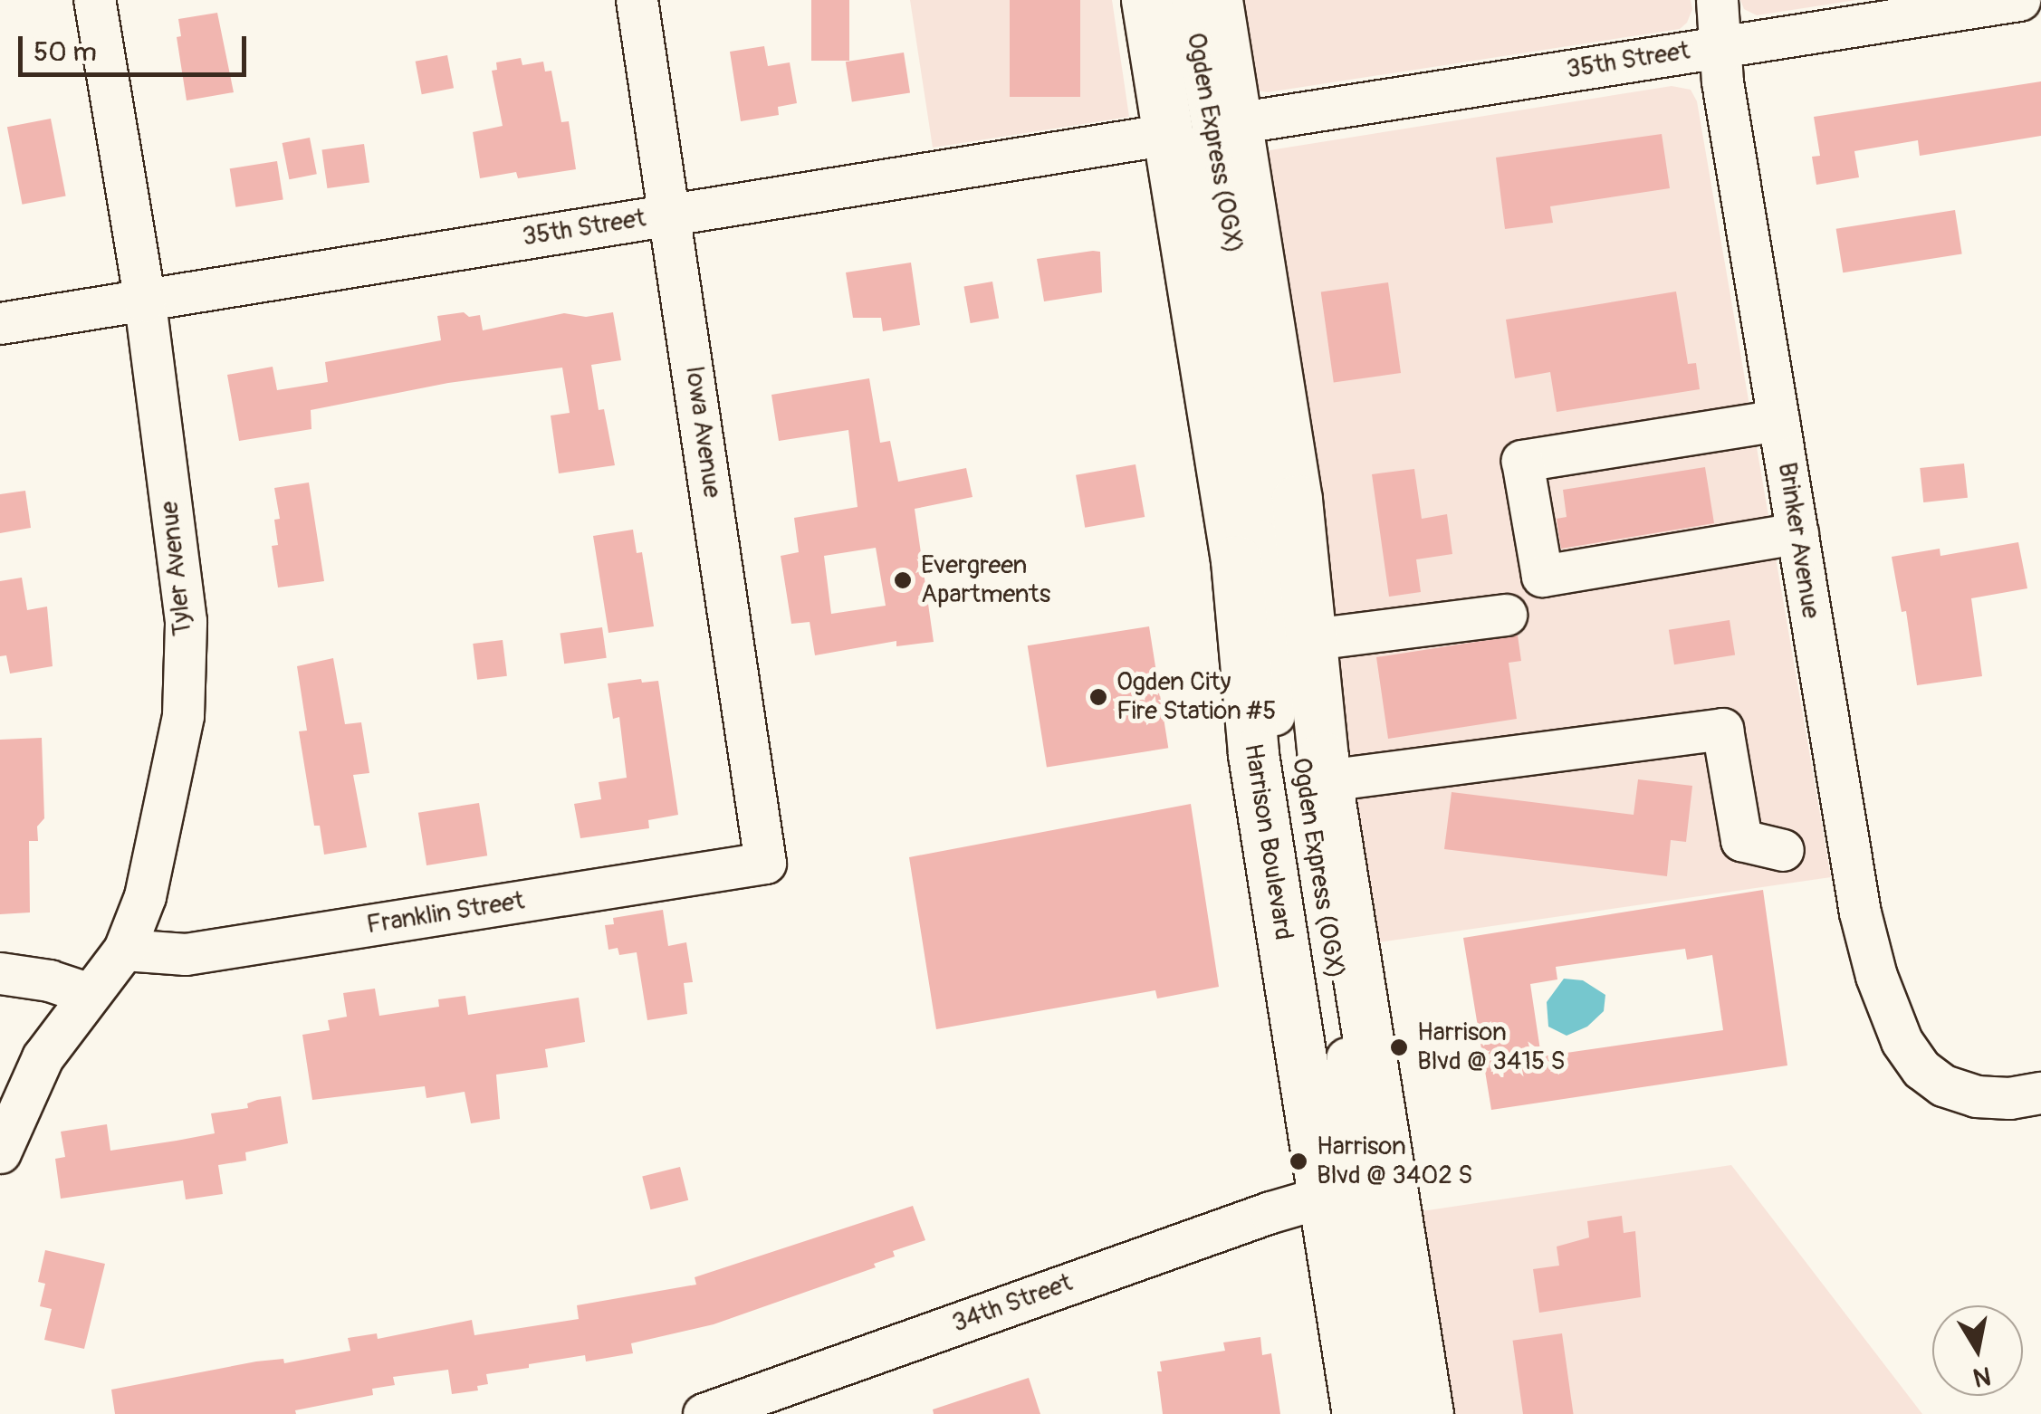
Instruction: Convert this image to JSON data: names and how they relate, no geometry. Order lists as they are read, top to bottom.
{
  "streets": {
    "main road": ["Harrison Boulevard"],
    "street": [
      "35th Street",
      "Ogden Express (OGX)",
      "Iowa Avenue",
      "Brinker Avenue",
      "Tyler Avenue",
      "Franklin Street",
      "34th Street"
    ]
  },
  "crossings": [
    ["35th Street", "Iowa Avenue"],
    ["35th Street", "Brinker Avenue"],
    ["35th Street", "Tyler Avenue"],
    ["35th Street", "Harrison Boulevard"],
    ["Iowa Avenue", "Franklin Street"],
    ["Tyler Avenue", "Franklin Street"],
    ["Harrison Boulevard", "34th Street"]
  ],
  "places": [
    "Evergreen Apartments",
    "Ogden City Fire Station #5",
    "Harrison Blvd @ 3415 S",
    "Harrison Blvd @ 3402 S"
  ],
  "scale_bar": "50 m",
  "north": "bottom"
}
